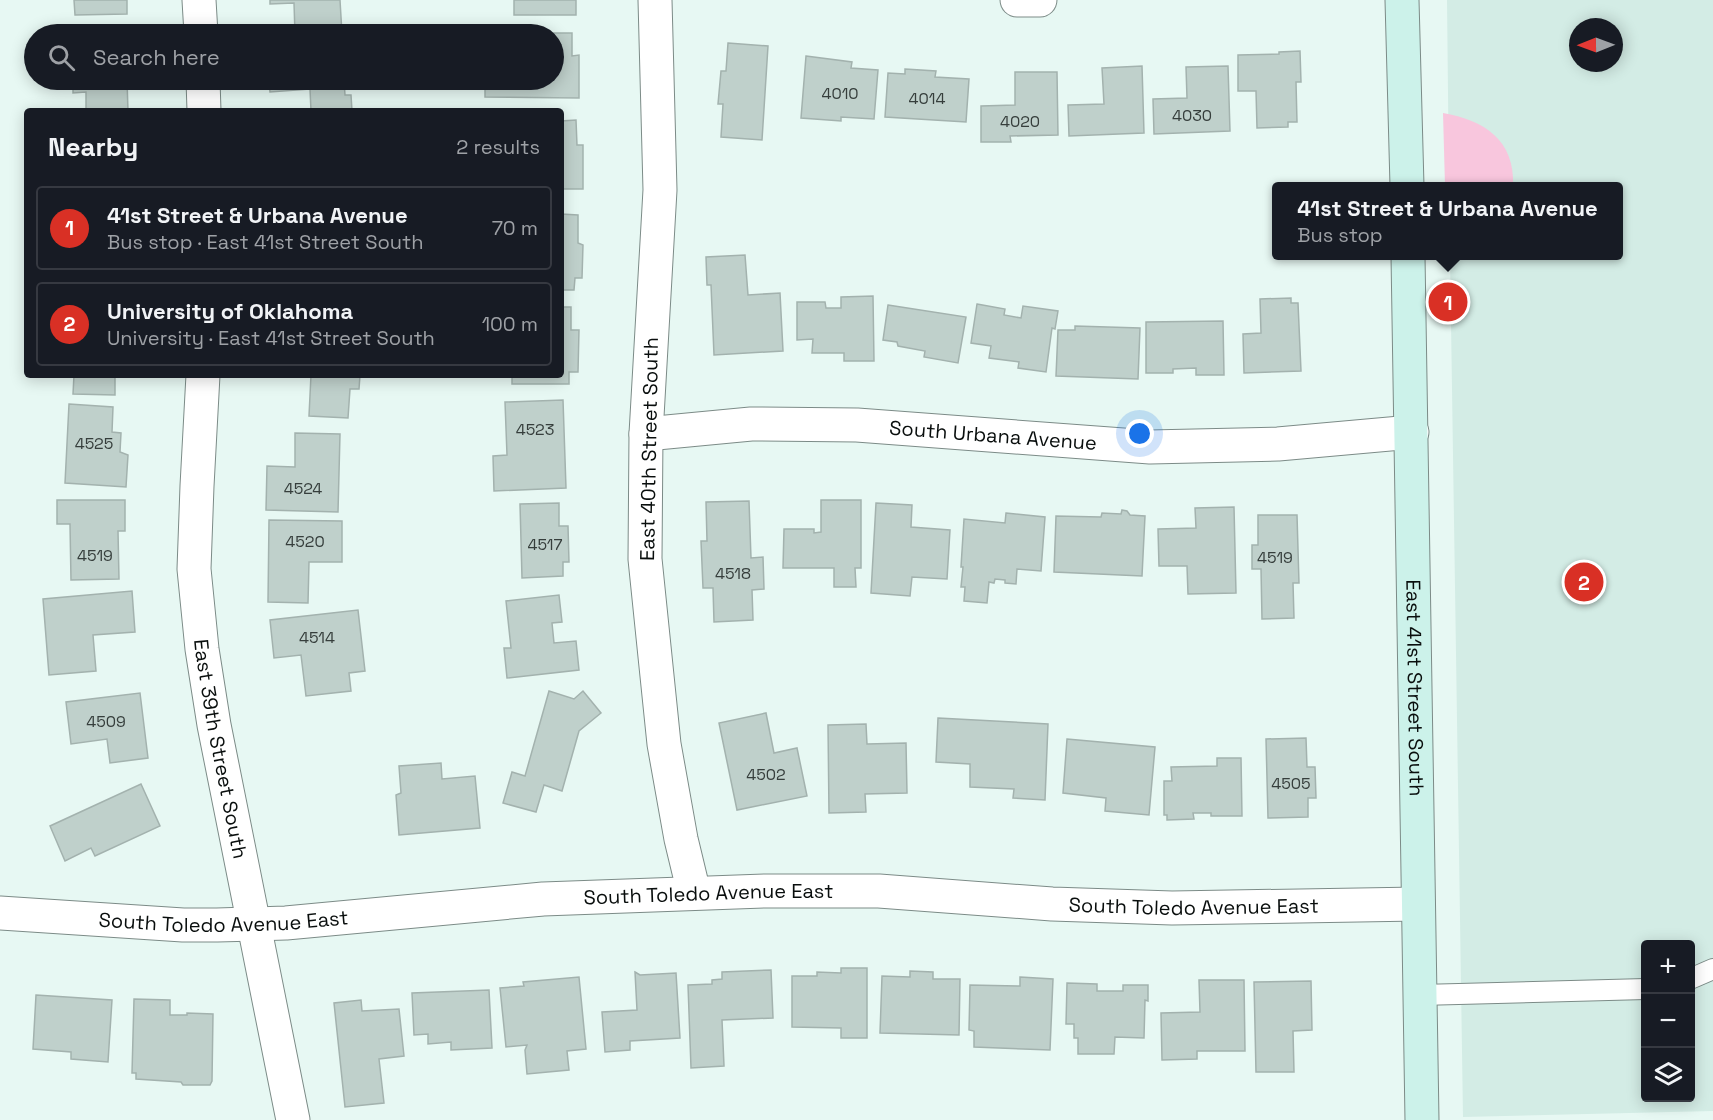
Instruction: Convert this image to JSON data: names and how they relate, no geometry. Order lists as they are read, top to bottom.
{
  "streets": {
    "main road": ["East 41st Street South"],
    "street": [
      "South Urbana Avenue",
      "East 40th Street South",
      "East 39th Street South",
      "South Toledo Avenue East"
    ]
  },
  "crossings": [
    ["South Urbana Avenue", "East 40th Street South"],
    ["South Urbana Avenue", "East 41st Street South"],
    ["East 40th Street South", "South Toledo Avenue East"],
    ["East 41st Street South", "South Toledo Avenue East"],
    ["East 39th Street South", "South Toledo Avenue East"]
  ],
  "house_numbers": [
    "4010",
    "4014",
    "4030",
    "4020",
    "4523",
    "4525",
    "4524",
    "4520",
    "4517",
    "4519",
    "4519",
    "4518",
    "4514",
    "4509",
    "4502",
    "4505"
  ],
  "north": "left",
  "page": {
    "search": "Search here",
    "heading": ["Nearby", "2 results"],
    "popup": ["41st Street & Urbana Avenue", "Bus stop"],
    "list": [
      {
        "mark": "1",
        "name": "41st Street & Urbana Avenue",
        "note": "Bus stop · East 41st Street South",
        "value": "70 m"
      },
      {
        "mark": "2",
        "name": "University of Oklahoma",
        "note": "University · East 41st Street South",
        "value": "100 m"
      }
    ],
    "pins": ["1", "2"],
    "map_buttons": ["+", "−"]
  }
}
